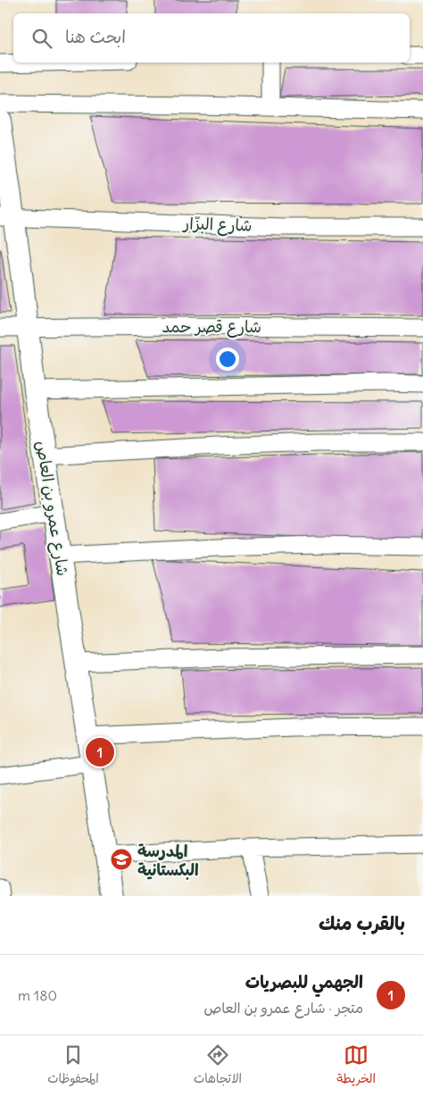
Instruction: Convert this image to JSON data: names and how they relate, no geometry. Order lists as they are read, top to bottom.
{
  "streets": {
    "street": ["شارع البزّار", "شارع قصر حمد", "شارع عمرو بن العاص"]
  },
  "crossings": [
    ["شارع البزّار", "شارع عمرو بن العاص"],
    ["شارع قصر حمد", "شارع عمرو بن العاص"]
  ],
  "places": {
    "school or university": ["المدرسة البكستانية"]
  },
  "page": {
    "search": "ابحث هنا",
    "pins": "1",
    "heading": "بالقرب منك",
    "list": [
      {
        "mark": "1",
        "name": "الجهمي للبصريات",
        "note": "متجر · شارع عمرو بن العاص",
        "value": "180 m"
      }
    ],
    "nav": ["الخريطة", "الاتجاهات", "المحفوظات"]
  }
}
